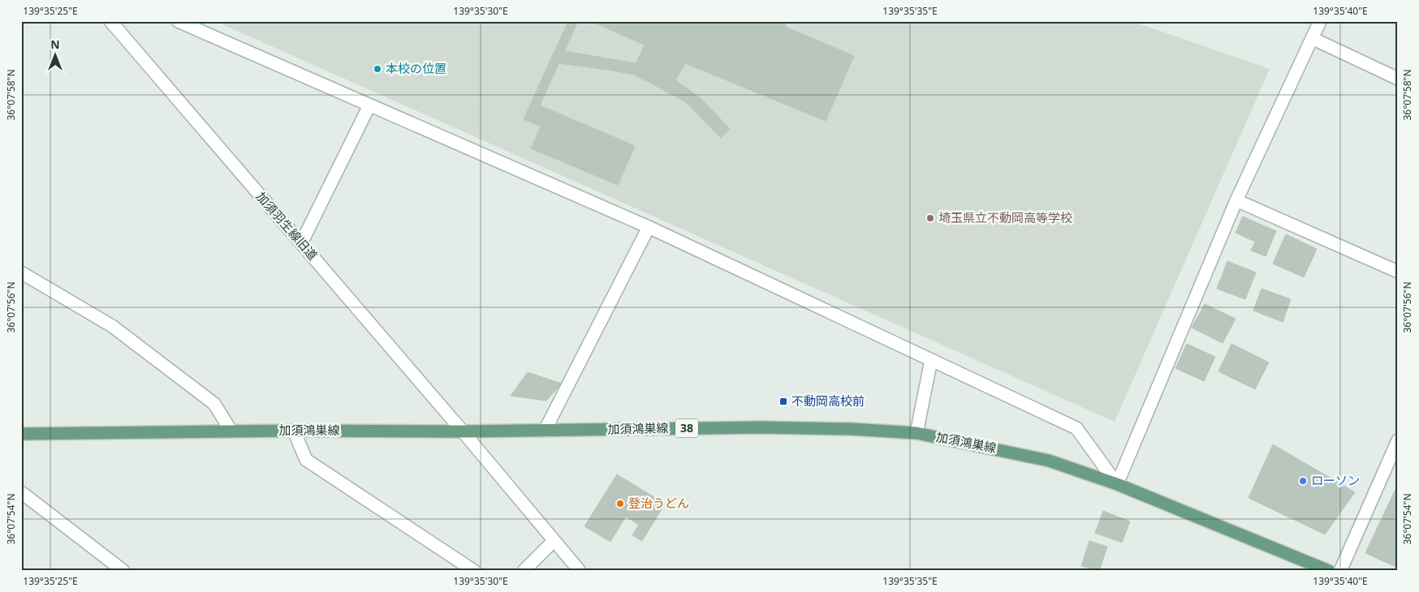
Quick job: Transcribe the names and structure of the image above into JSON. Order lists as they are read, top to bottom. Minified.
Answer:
{"streets":{"main road":["38","加須鴻巣線"],"street":["加須羽生線旧道"]},"crossings":[["加須羽生線旧道","加須鴻巣線"]],"places":{"other":["本校の位置","埼玉県立不動岡高等学校","ローソン","登治うどん"],"transit":["不動岡高校前"]},"north":"top","coordinates":["139°35'25\"E","139°35'30\"E","139°35'35\"E","139°35'40\"E","36°07'58\"N","36°07'56\"N","36°07'54\"N"]}
